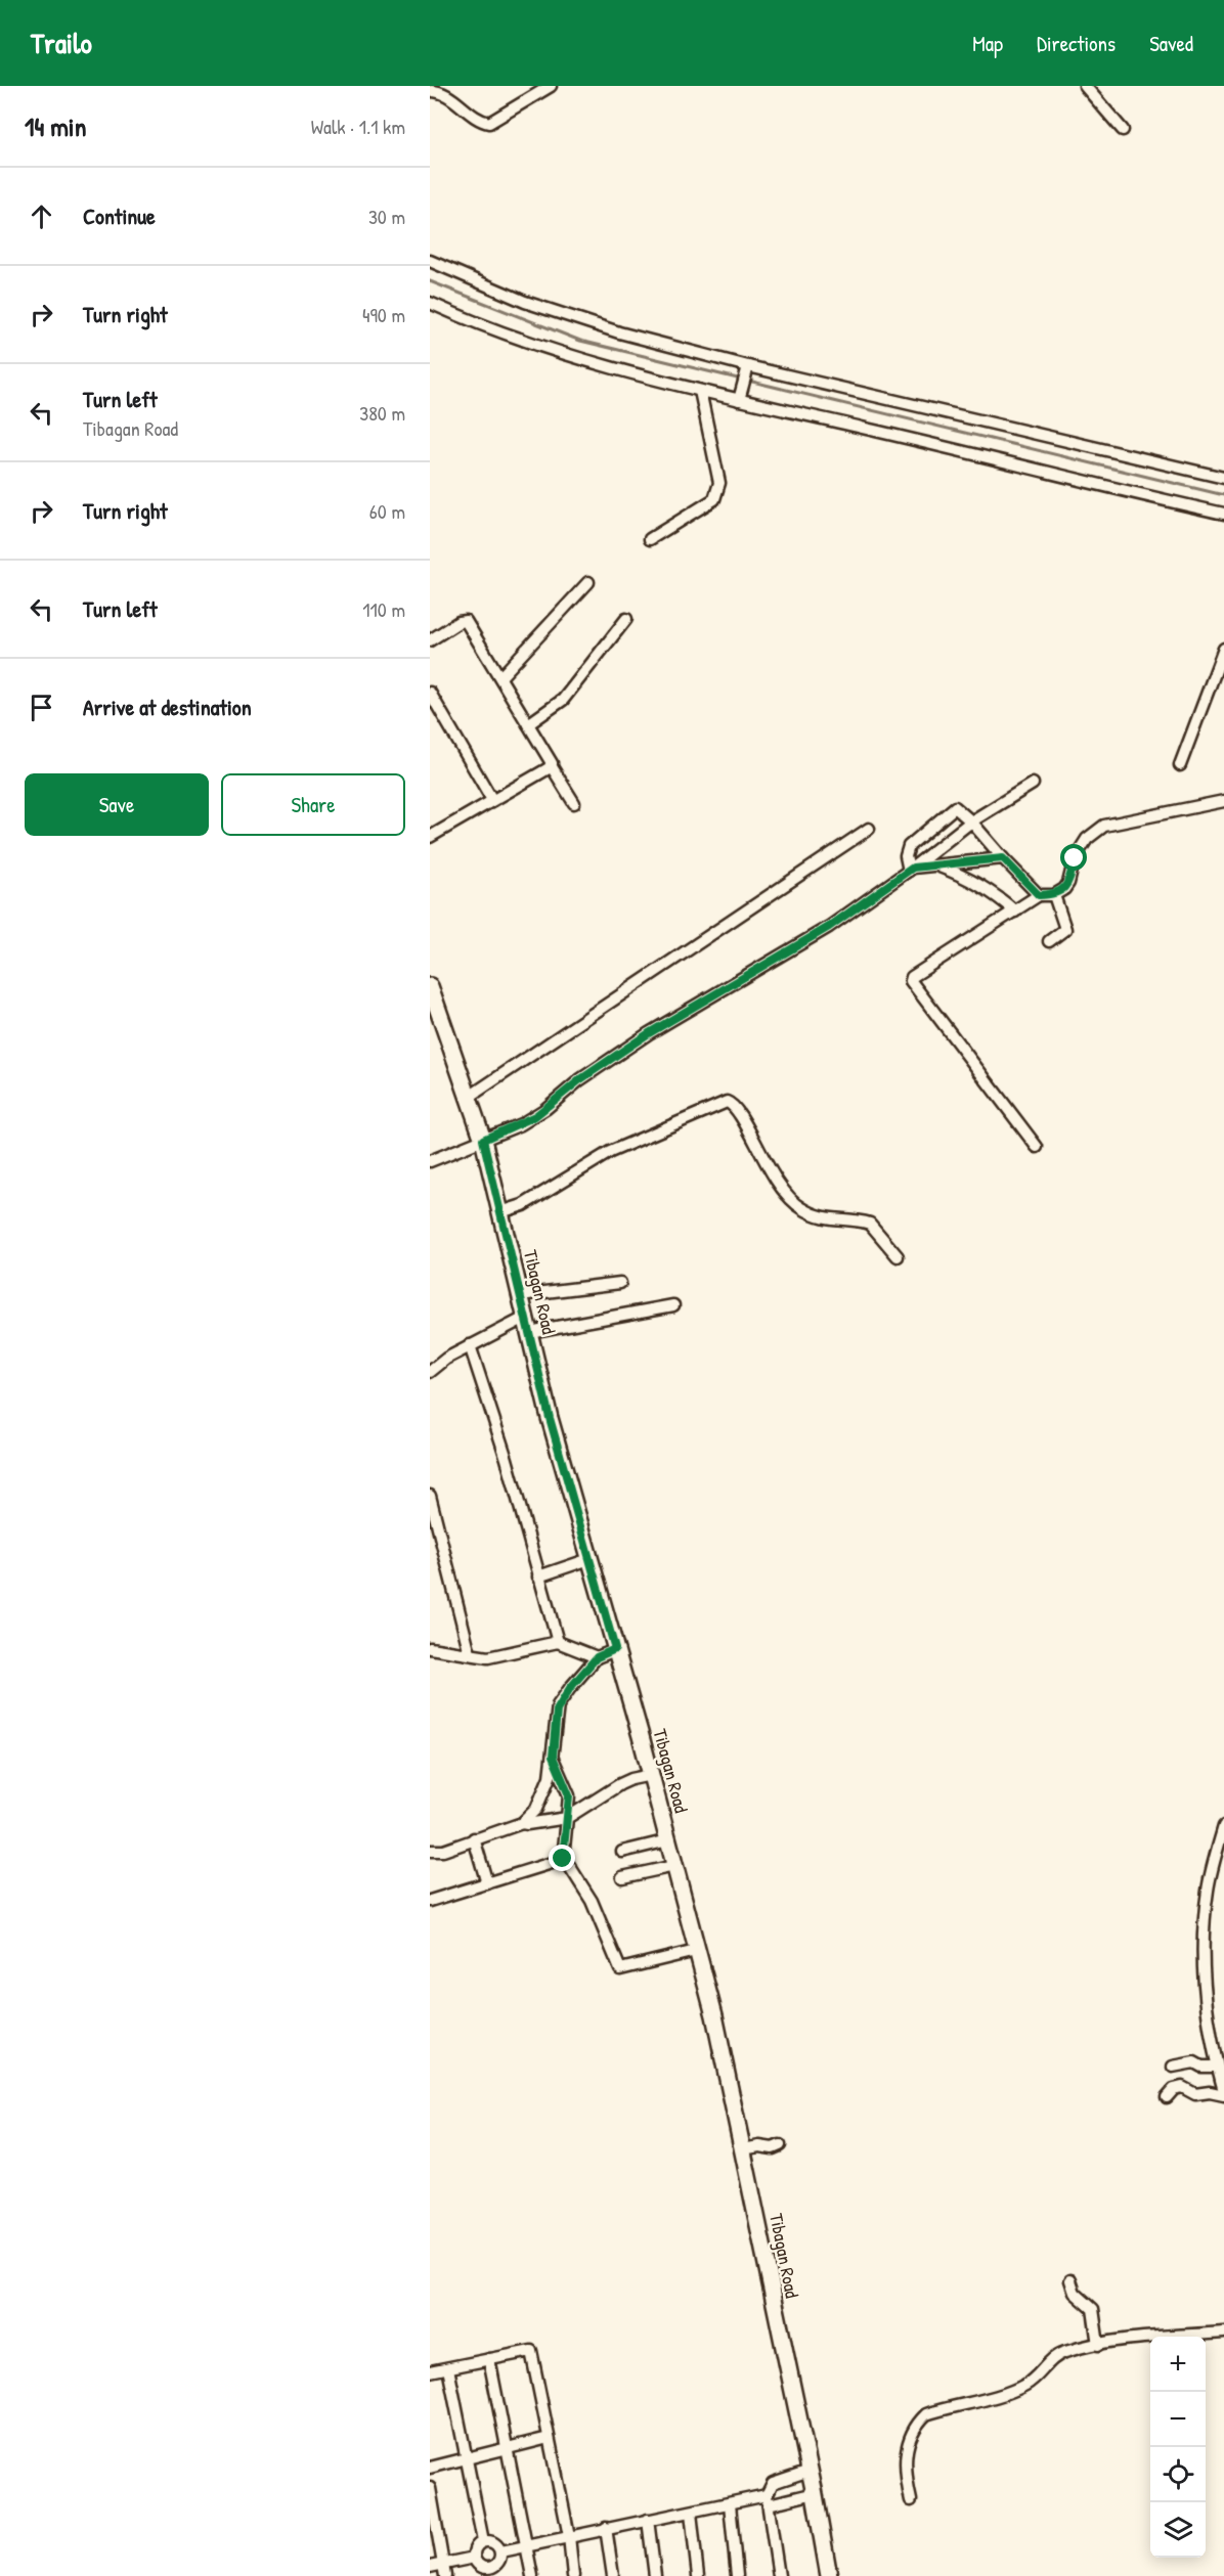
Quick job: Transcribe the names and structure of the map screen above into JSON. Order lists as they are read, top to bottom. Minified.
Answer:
{"streets":{"main road":["Tibagan Road"]},"page":{"header":"Trailo","nav":["Map","Directions","Saved"],"heading":["14 min","Walk · 1.1 km"],"list":[["Continue","30 m"],["Turn right","490 m"],["Turn left","Tibagan Road","380 m"],["Turn right","60 m"],["Turn left","110 m"],"Arrive at destination"],"buttons":["Save","Share"],"map_buttons":["+","−"]}}
